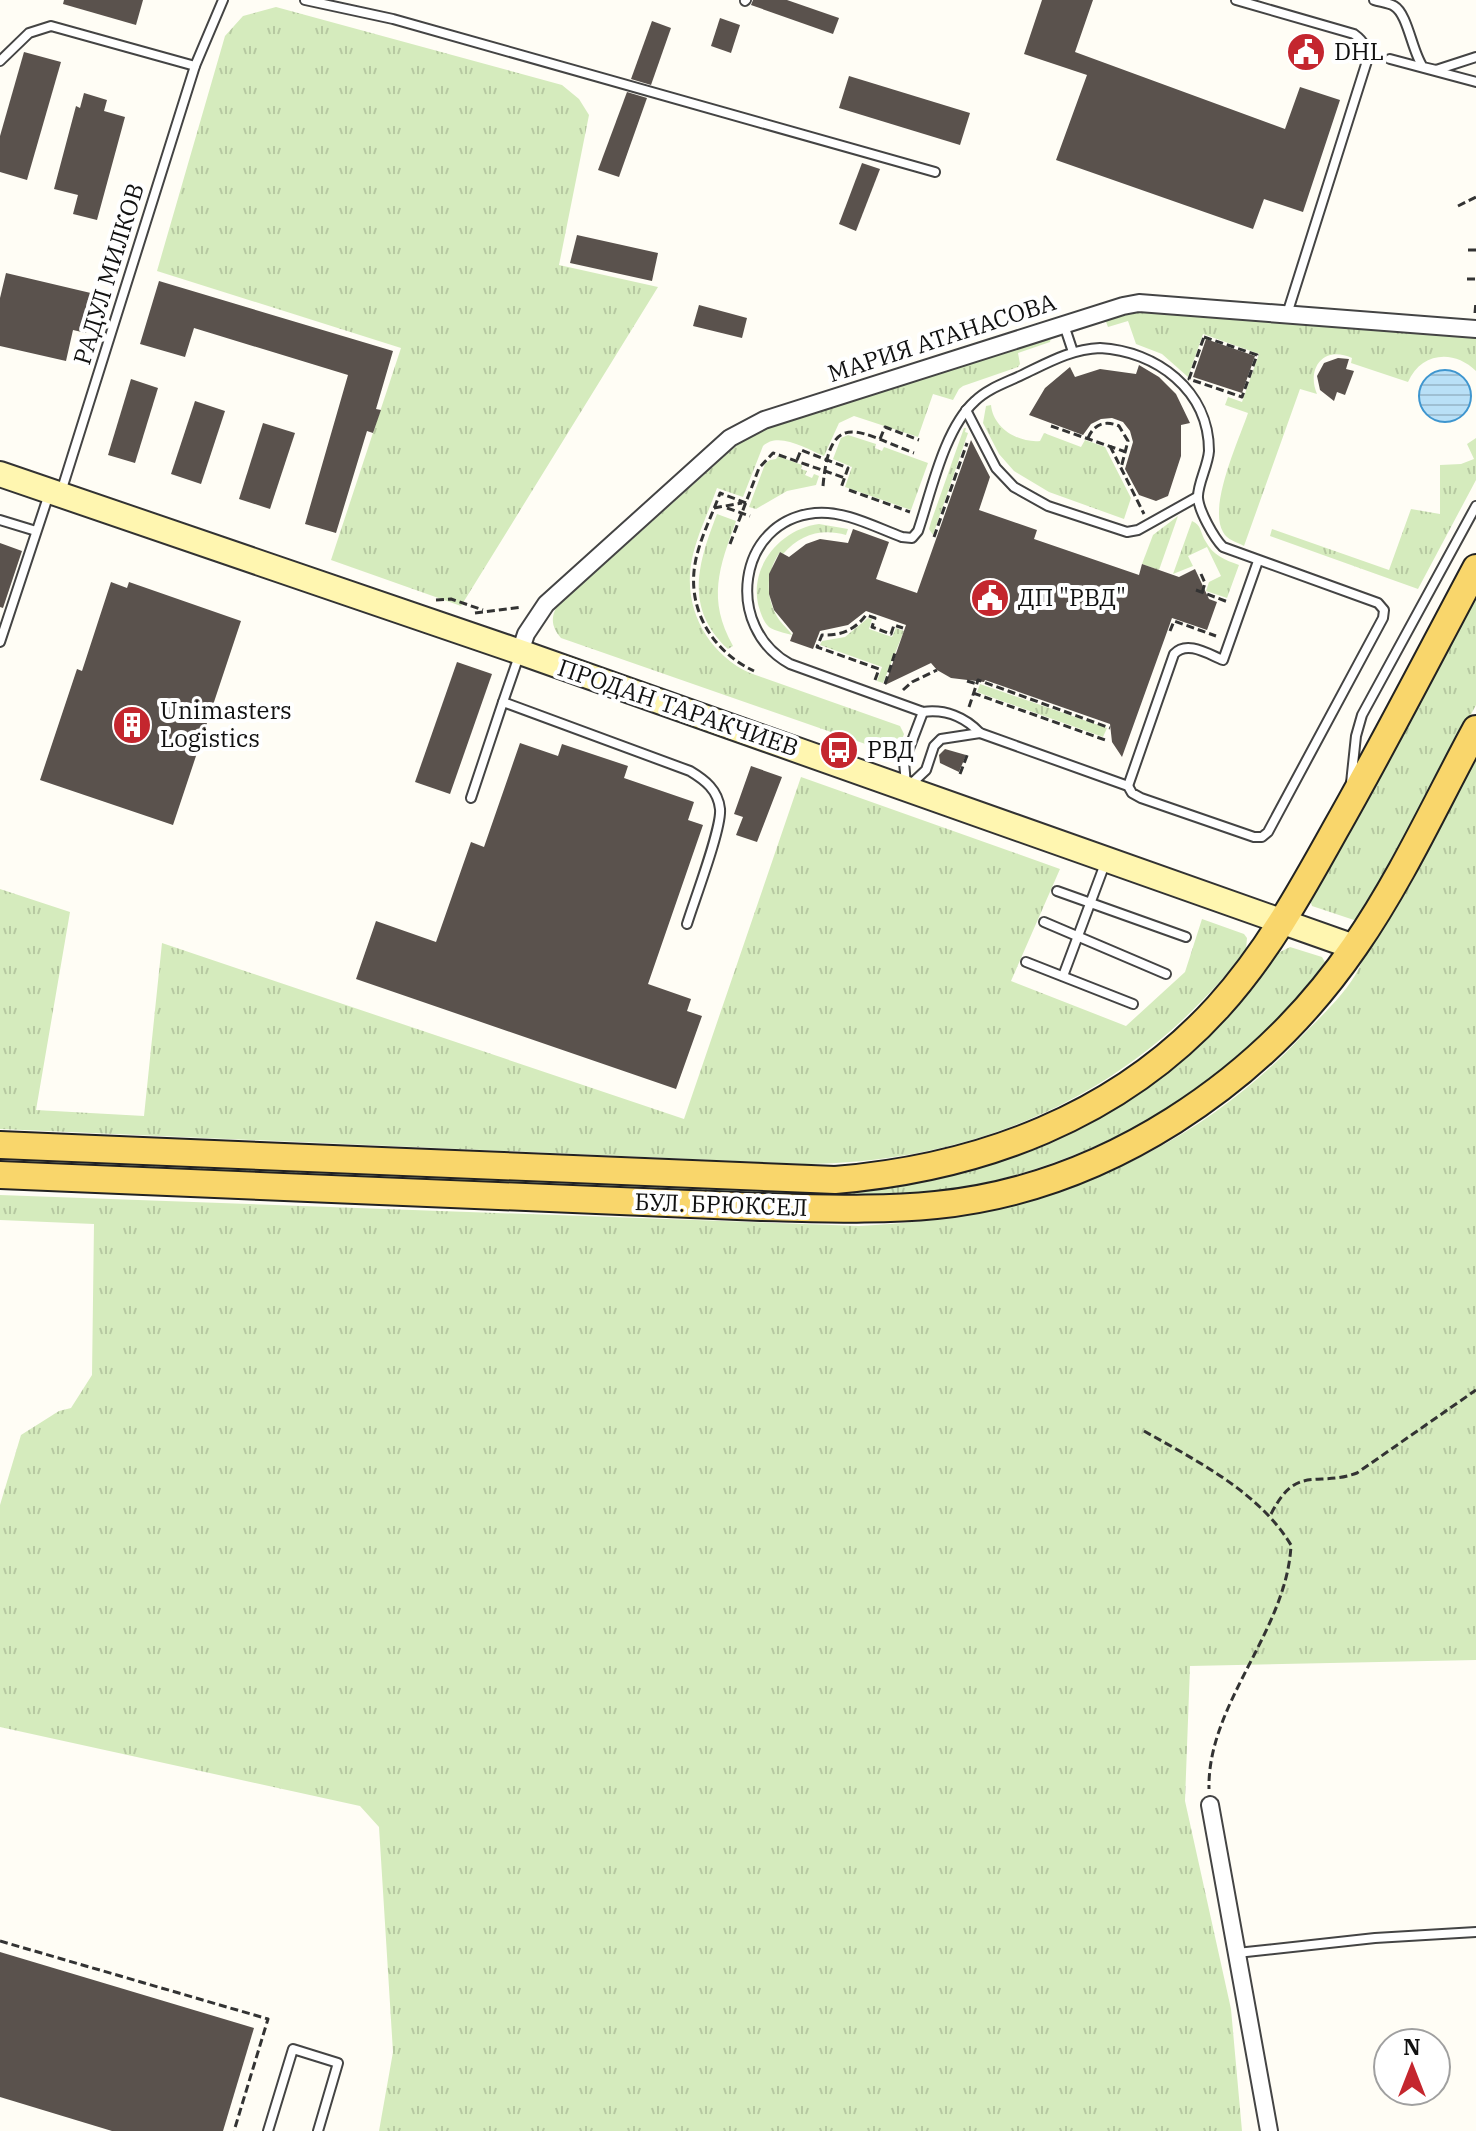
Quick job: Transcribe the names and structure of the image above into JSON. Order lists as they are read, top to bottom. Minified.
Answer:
{"streets":{"main road":["БУЛ. БРЮКСЕЛ"],"street":["МАРИЯ АТАНАСОВА","ПРОДАН ТАРАКЧИЕВ"],"lane":["РАДУЛ МИЛКОВ"]},"crossings":[["РАДУЛ МИЛКОВ","ПРОДАН ТАРАКЧИЕВ"],["МАРИЯ АТАНАСОВА","ПРОДАН ТАРАКЧИЕВ"],["ПРОДАН ТАРАКЧИЕВ","БУЛ. БРЮКСЕЛ"]],"places":{"public building":["DHL","ДП \"РВД\""],"building":["Unimasters Logistics"],"bus stop":["РВД"]},"north":"top"}
